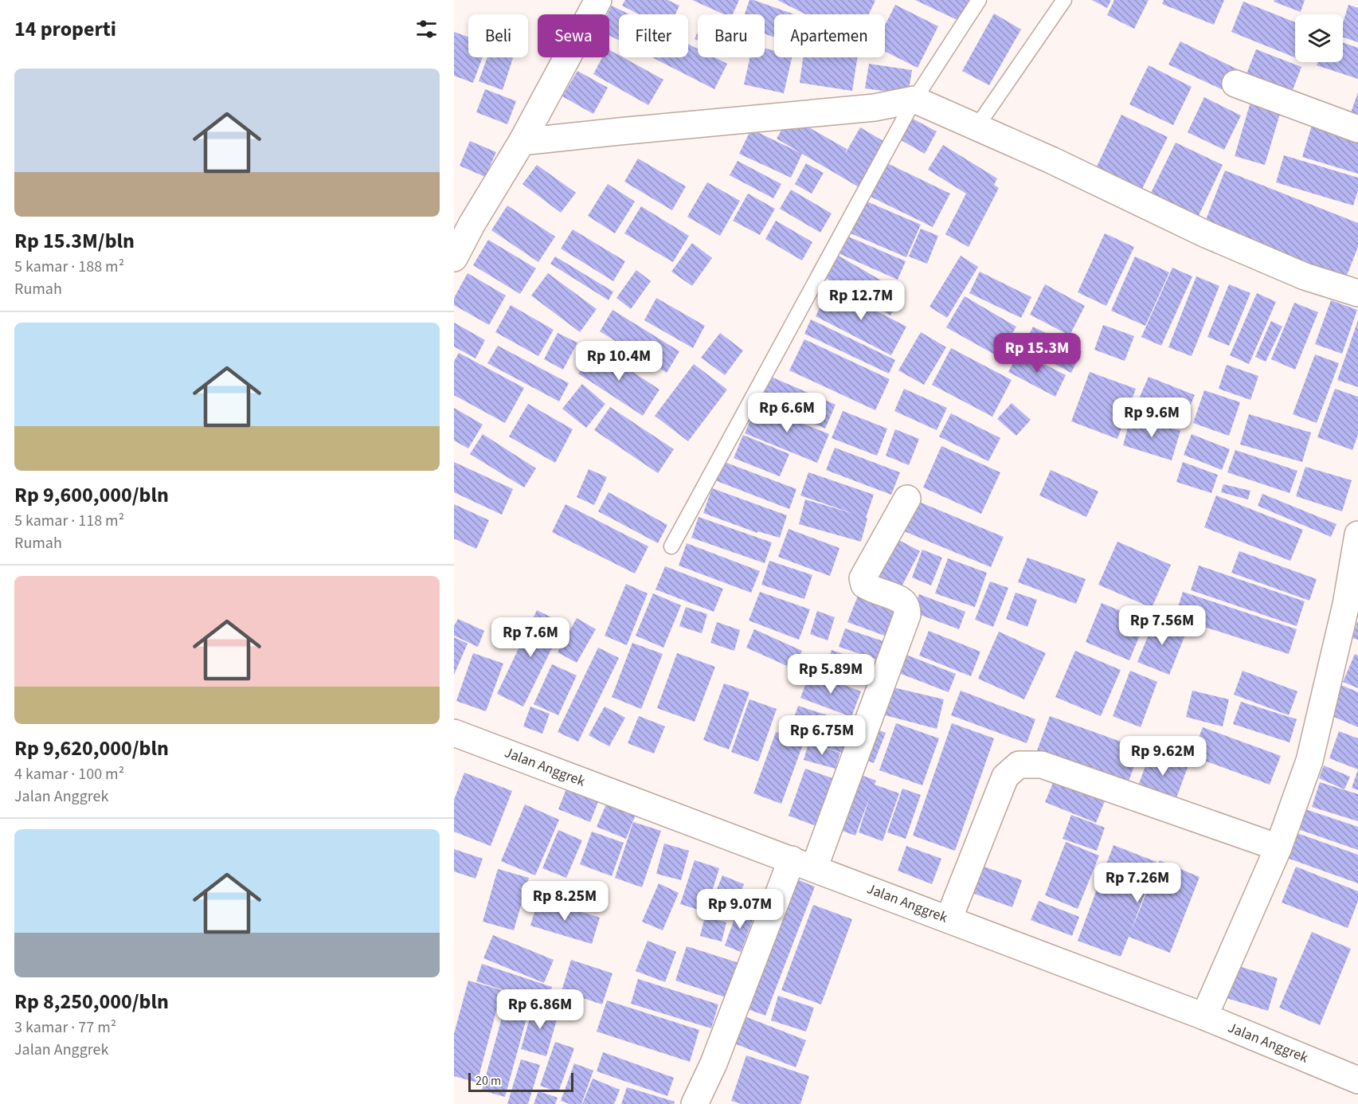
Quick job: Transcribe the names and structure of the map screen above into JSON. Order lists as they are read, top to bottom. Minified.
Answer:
{"streets":{"street":["Jalan Anggrek"]},"scale_bar":"20 m","page":{"heading":"14 properti","chip":["Beli","Sewa","Filter","Baru","Apartemen"],"list":[{"name":"Rp 15.3M/bln","note":"5 kamar · 188 m² · Rumah"},{"name":"Rp 9,600,000/bln","note":"5 kamar · 118 m² · Rumah"},{"name":"Rp 9,620,000/bln","note":"4 kamar · 100 m² · Jalan Anggrek"},{"name":"Rp 8,250,000/bln","note":"3 kamar · 77 m² · Jalan Anggrek"}],"price":["Rp 12.7M","Rp 15.3M","Rp 10.4M","Rp 6.6M","Rp 9.6M","Rp 7.56M","Rp 7.6M","Rp 5.89M","Rp 6.75M","Rp 9.62M","Rp 7.26M","Rp 8.25M","Rp 9.07M","Rp 6.86M"],"scale":"20 m"}}
